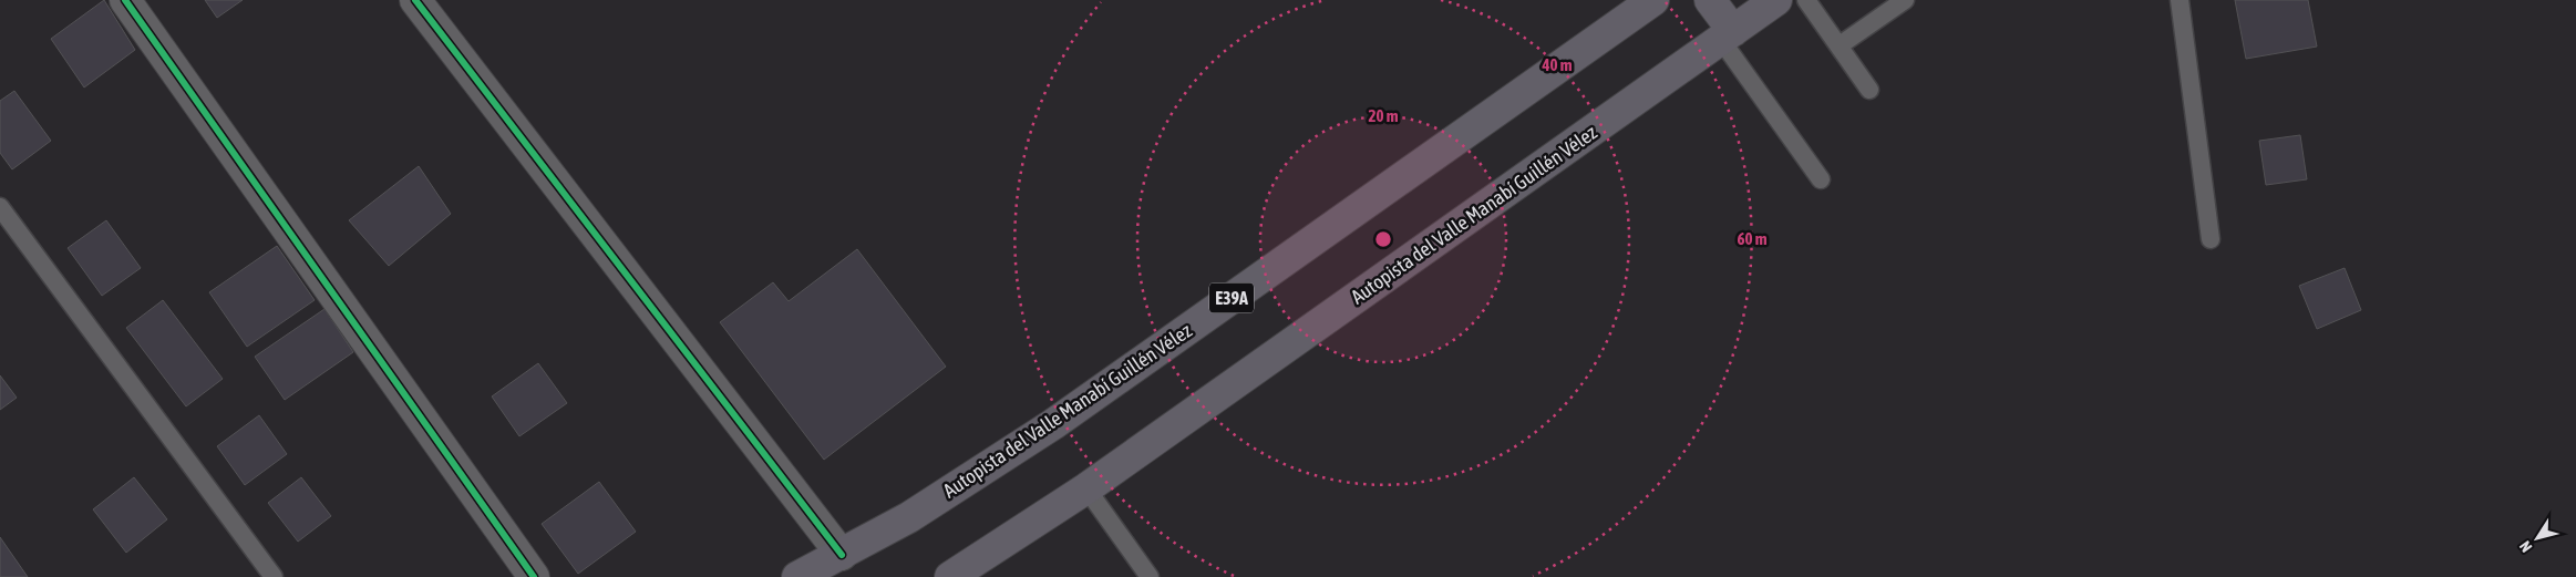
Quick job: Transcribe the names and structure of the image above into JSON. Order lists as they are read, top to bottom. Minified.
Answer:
{"streets":{"main road":["Autopista del Valle Manabí Guillén Vélez","E39A"]},"north":"bottom left","rings":["40 m","20 m","60 m"]}
